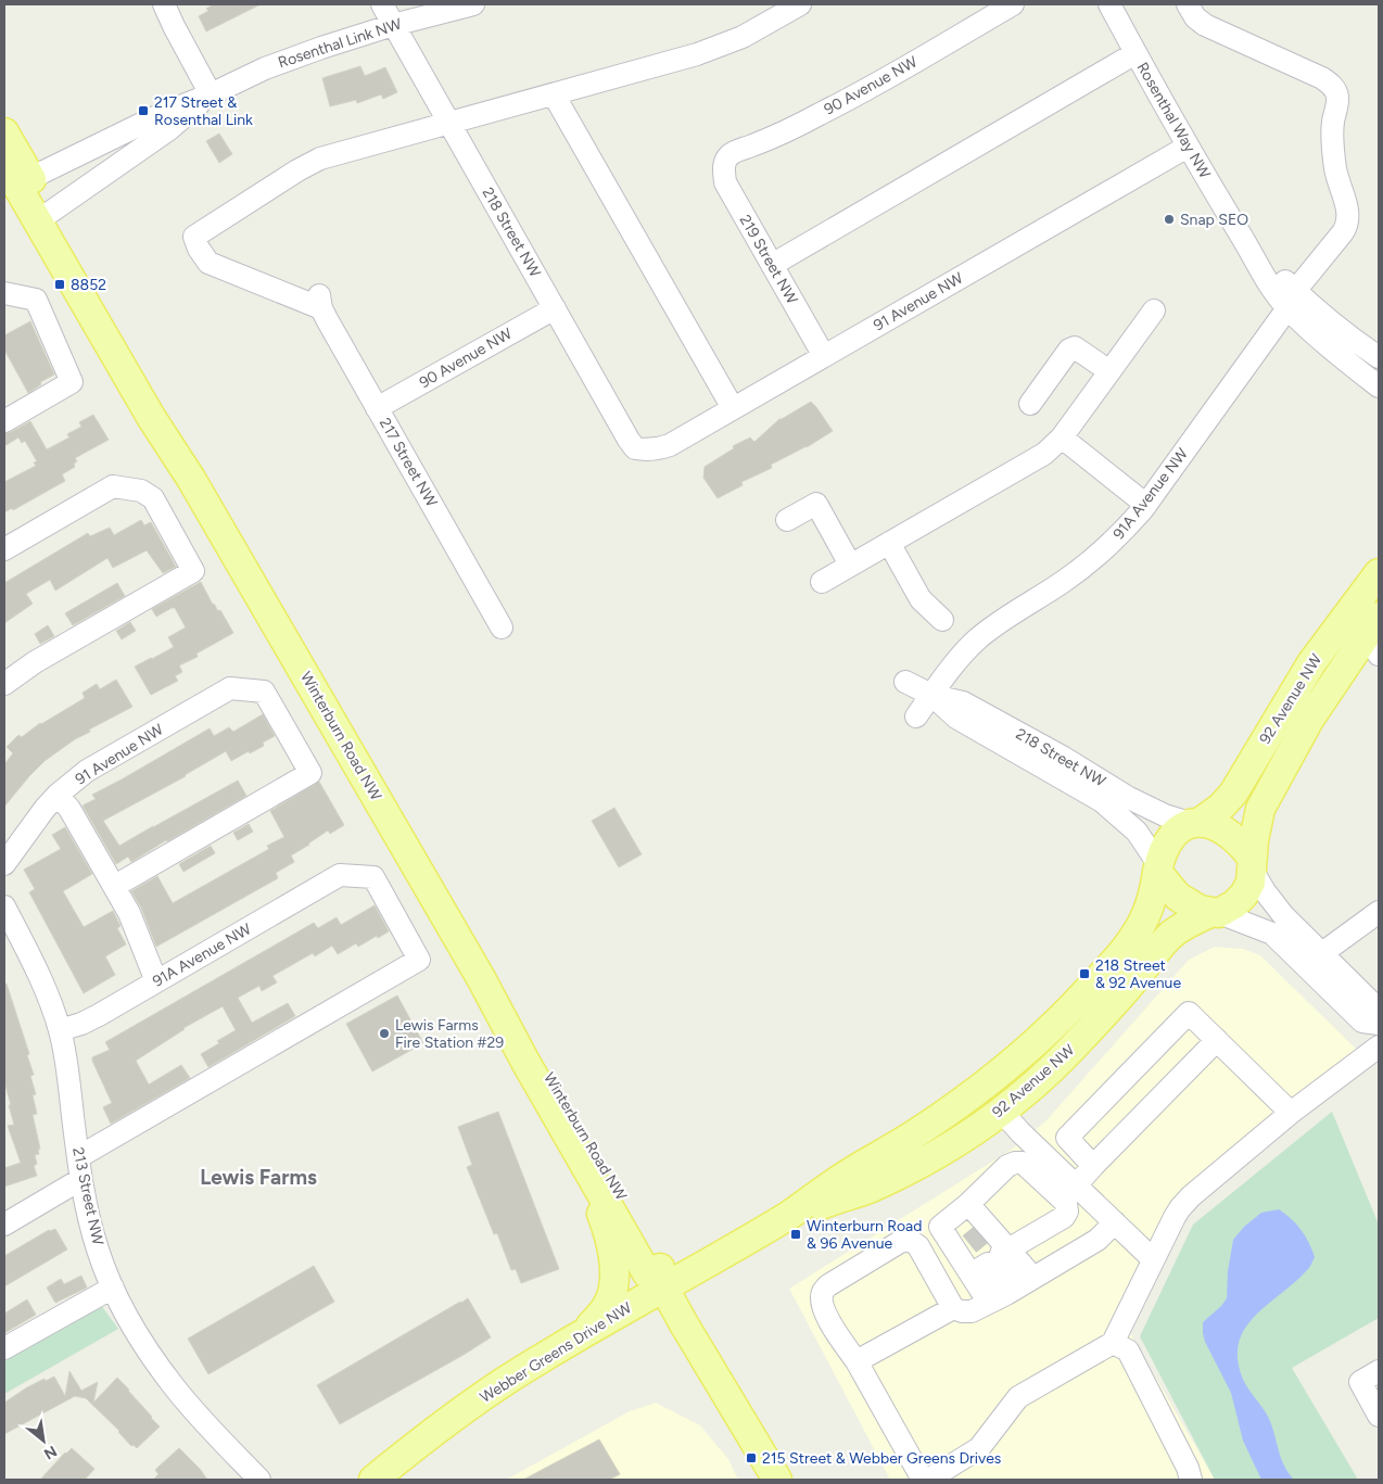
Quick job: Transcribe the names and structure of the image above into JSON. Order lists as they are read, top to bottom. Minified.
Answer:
{"streets":{"main road":["92 Avenue NW","Winterburn Road NW","Webber Greens Drive NW"],"street":["Rosenthal Link NW","90 Avenue NW","Rosenthal Way NW","218 Street NW","219 Street NW","91 Avenue NW","217 Street NW","91A Avenue NW","213 Street NW"]},"crossings":[["Rosenthal Link NW","218 Street NW"],["Rosenthal Link NW","Winterburn Road NW"],["90 Avenue NW","218 Street NW"],["90 Avenue NW","219 Street NW"],["90 Avenue NW","217 Street NW"],["Rosenthal Way NW","91 Avenue NW"],["Rosenthal Way NW","91A Avenue NW"],["218 Street NW","91 Avenue NW"],["218 Street NW","217 Street NW"],["218 Street NW","91A Avenue NW"],["218 Street NW","92 Avenue NW"],["219 Street NW","91 Avenue NW"],["91A Avenue NW","213 Street NW"],["92 Avenue NW","Winterburn Road NW"],["92 Avenue NW","Webber Greens Drive NW"],["Winterburn Road NW","Webber Greens Drive NW"]],"districts":["Lewis Farms"],"places":{"transit":["217 Street & Rosenthal Link","8852","218 Street & 92 Avenue","Winterburn Road & 96 Avenue","215 Street & Webber Greens Drives"],"other":["Snap SEO","Lewis Farms Fire Station #29"]},"north":"bottom right"}
